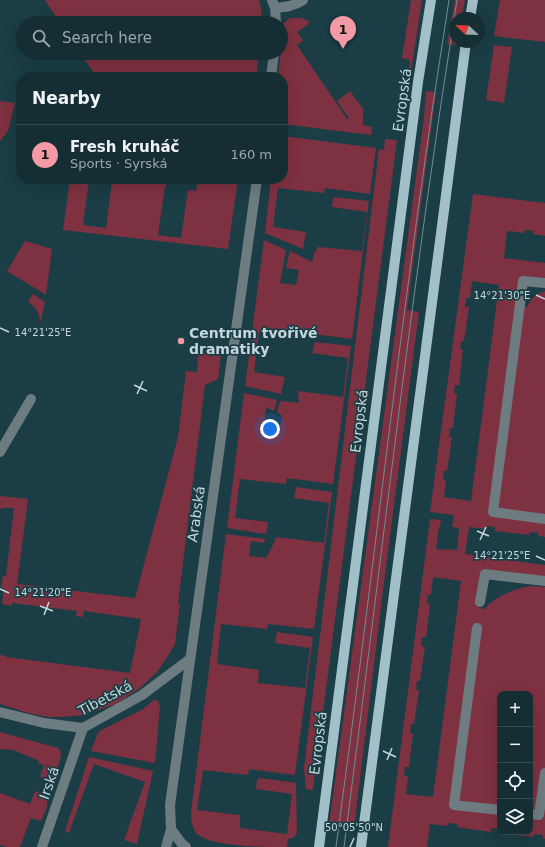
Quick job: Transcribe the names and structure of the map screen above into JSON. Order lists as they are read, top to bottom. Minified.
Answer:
{"streets":{"main road":["Evropská"],"street":["Arabská","Tibetská","Irská"]},"crossings":[["Arabská","Tibetská"],["Tibetská","Irská"]],"places":["Centrum tvořivé dramatiky"],"north":"top left","page":{"pins":"1","search":"Search here","heading":"Nearby","list":[{"mark":"1","name":"Fresh kruháč","note":"Sports · Syrská","value":"160 m"}],"map_buttons":["+","−"]},"coordinates":["14°21'30\"E","14°21'25\"E","14°21'20\"E","50°05'50\"N"]}
